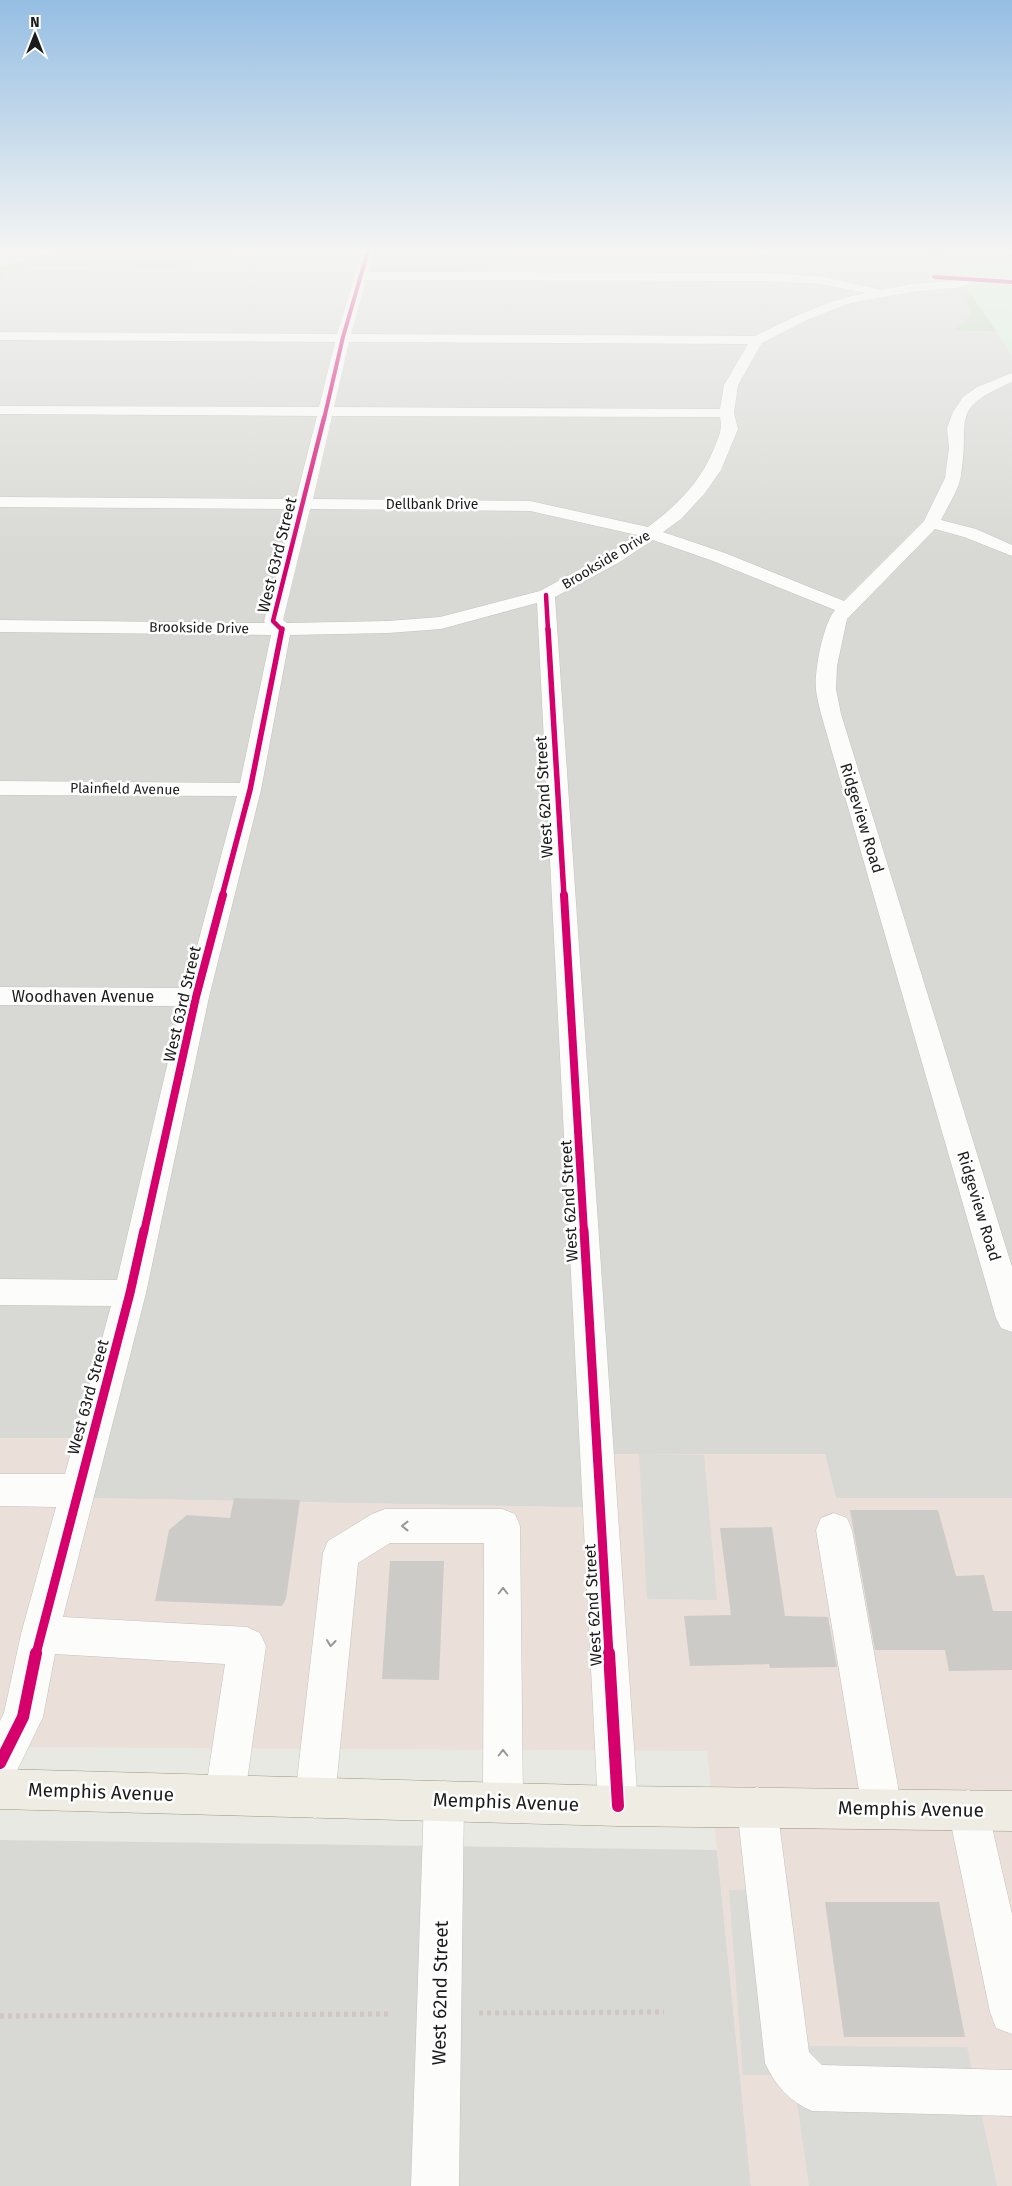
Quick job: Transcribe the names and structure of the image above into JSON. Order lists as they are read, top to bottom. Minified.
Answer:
{"streets":{"main road":["Memphis Avenue"],"street":["Dellbank Drive","West 63rd Street","Brookside Drive","Plainfield Avenue","West 62nd Street","Ridgeview Road","Woodhaven Avenue"]},"crossings":[["Dellbank Drive","West 63rd Street"],["Dellbank Drive","Brookside Drive"],["Dellbank Drive","Ridgeview Road"],["West 63rd Street","Brookside Drive"],["West 63rd Street","Plainfield Avenue"],["West 63rd Street","Woodhaven Avenue"],["Brookside Drive","West 62nd Street"],["West 62nd Street","Memphis Avenue"]],"north":"top"}
